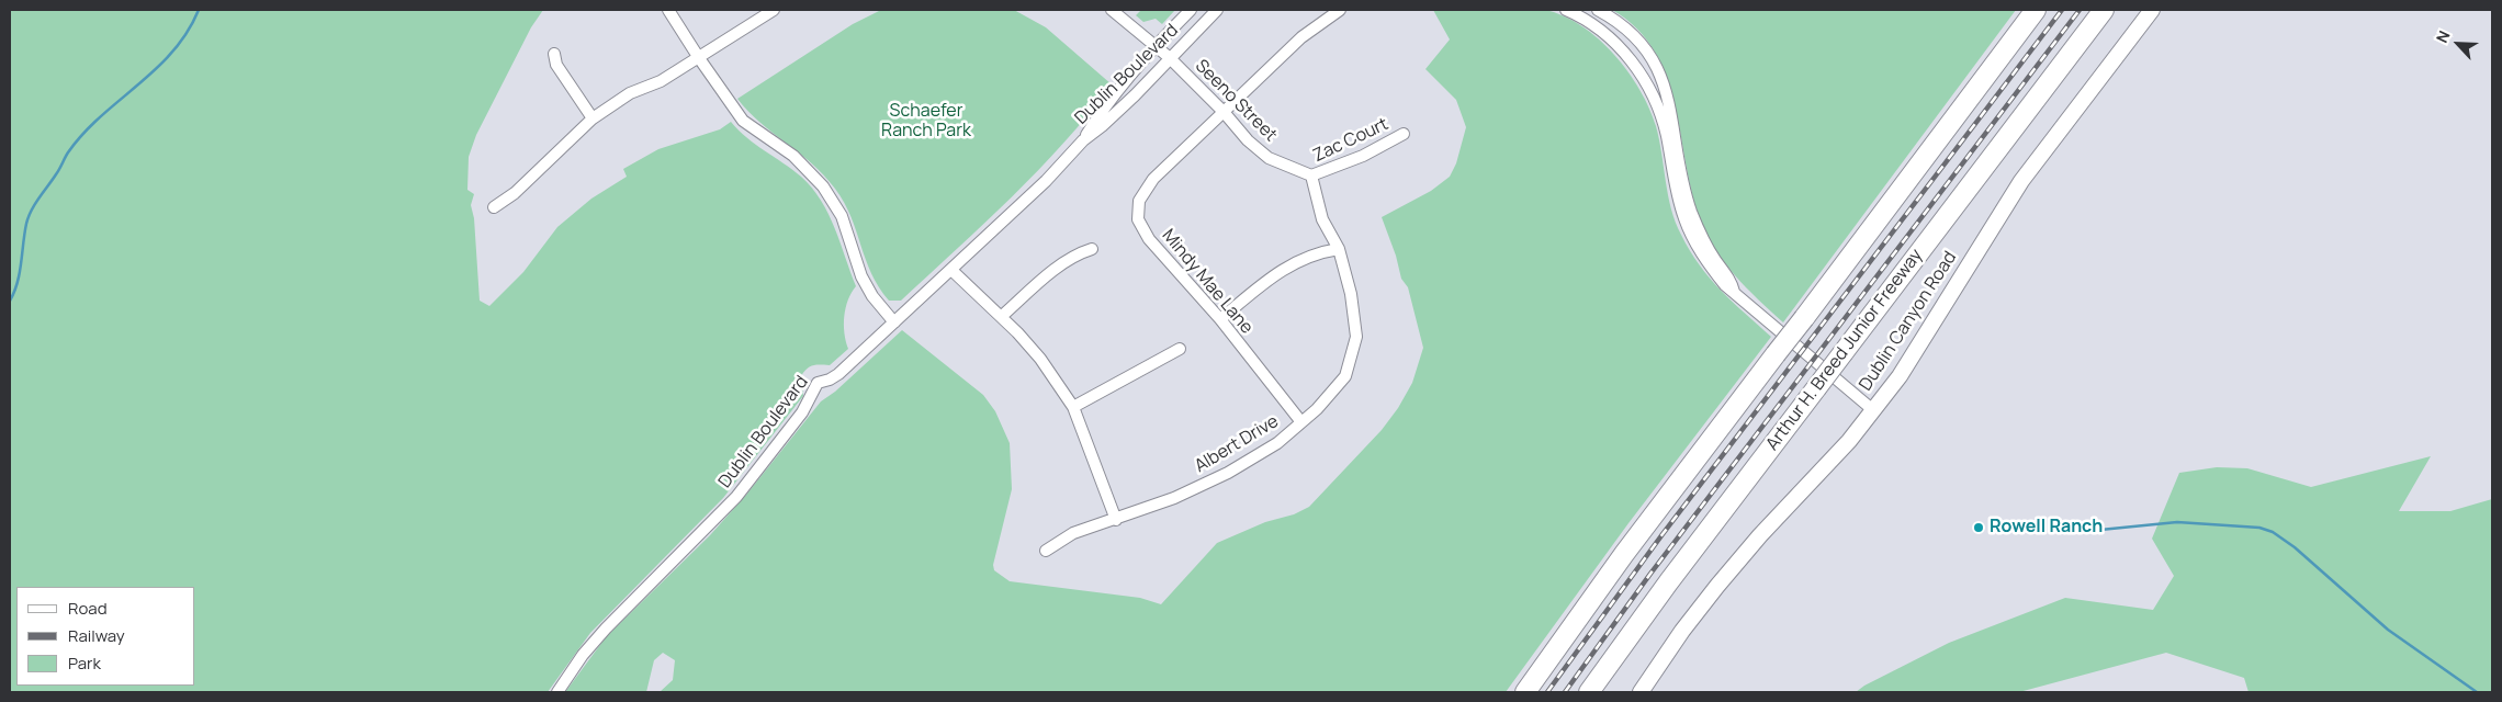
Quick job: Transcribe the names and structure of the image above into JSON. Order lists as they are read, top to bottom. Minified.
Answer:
{"streets":{"highway":["Arthur H. Breed Junior Freeway"],"main road":["Dublin Canyon Road"],"street":["Dublin Boulevard","Seeno Street","Zac Court","Mindy Mae Lane","Albert Drive"]},"crossings":[["Dublin Boulevard","Seeno Street"],["Seeno Street","Zac Court"],["Seeno Street","Mindy Mae Lane"],["Seeno Street","Albert Drive"],["Zac Court","Albert Drive"],["Mindy Mae Lane","Albert Drive"]],"parks":["Schaefer Ranch Park"],"places":["Rowell Ranch"],"legend":["Road","Railway","Park"],"north":"top left"}
